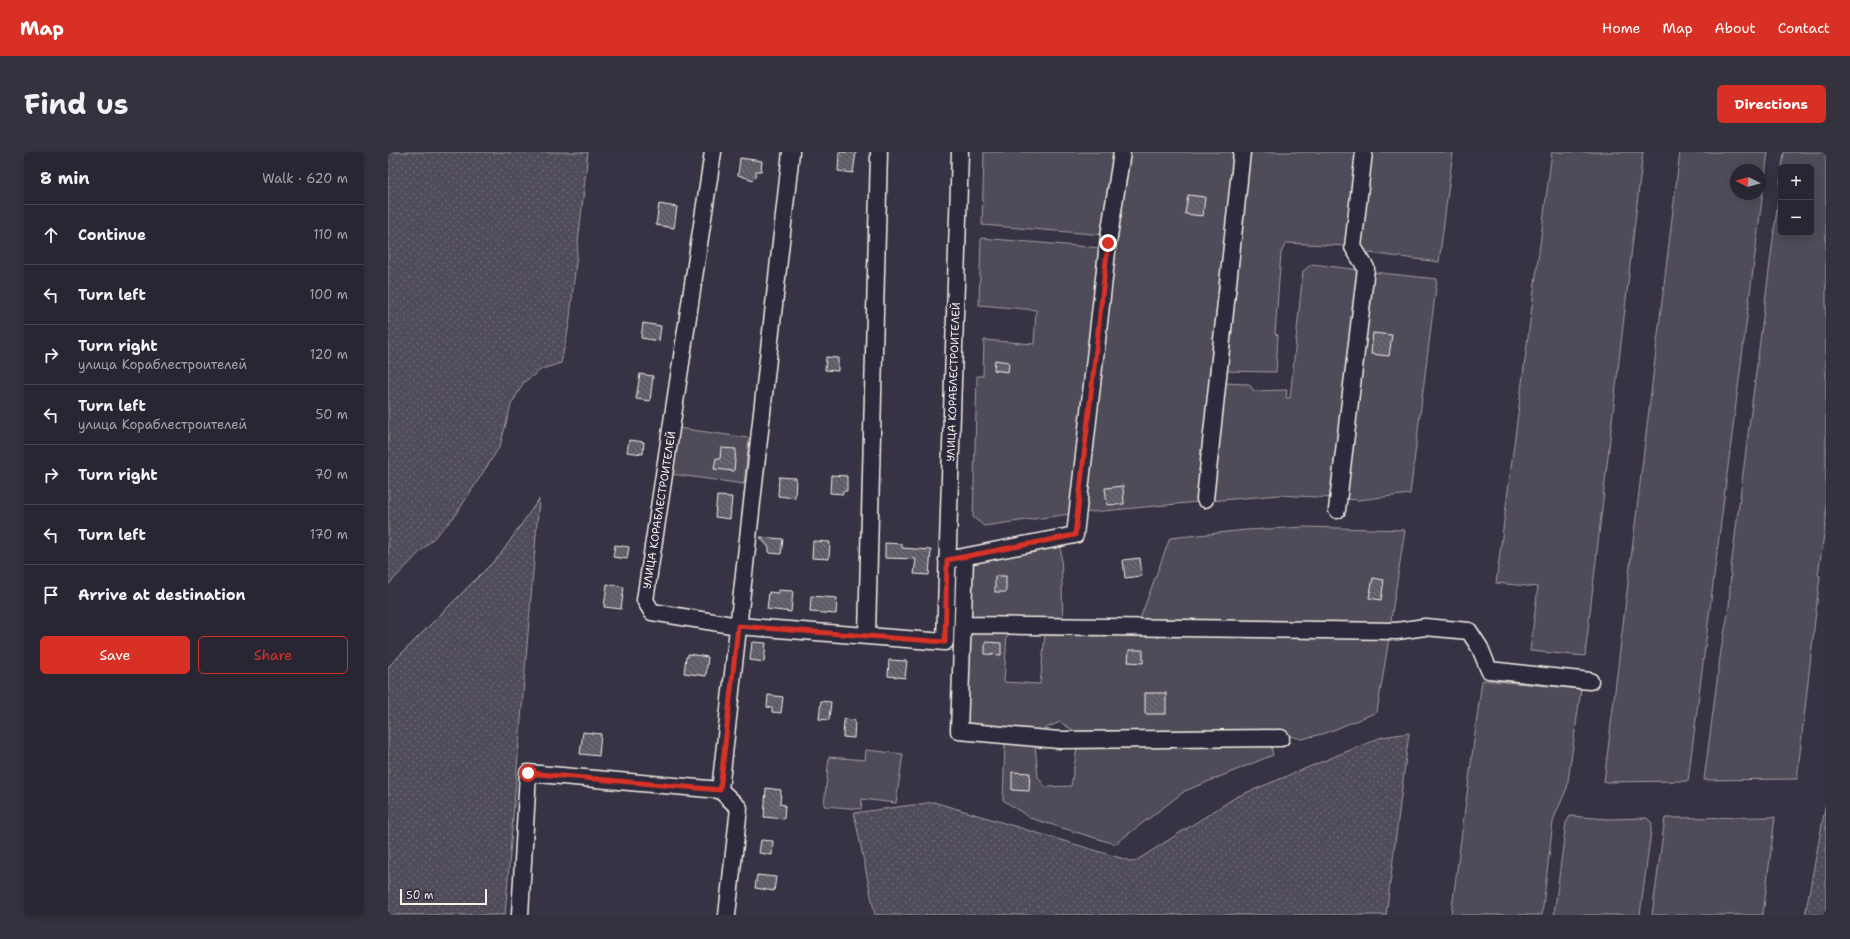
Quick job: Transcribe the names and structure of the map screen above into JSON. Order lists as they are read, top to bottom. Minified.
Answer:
{"streets":{"street":["УЛИЦА КОРАБЛЕСТРОИТЕЛЕЙ"]},"scale_bar":"50 m","north":"left","page":{"header":"Map","nav":["Home","Map","About","Contact"],"title":"Find us","buttons":["Directions",["Save","Share"]],"heading":["8 min","Walk · 620 m"],"map_buttons":["+","−"],"list":[["Continue","110 m"],["Turn left","100 m"],["Turn right","улица Кораблестроителей","120 m"],["Turn left","улица Кораблестроителей","50 m"],["Turn right","70 m"],["Turn left","170 m"],"Arrive at destination"],"scale":"50 m"}}
